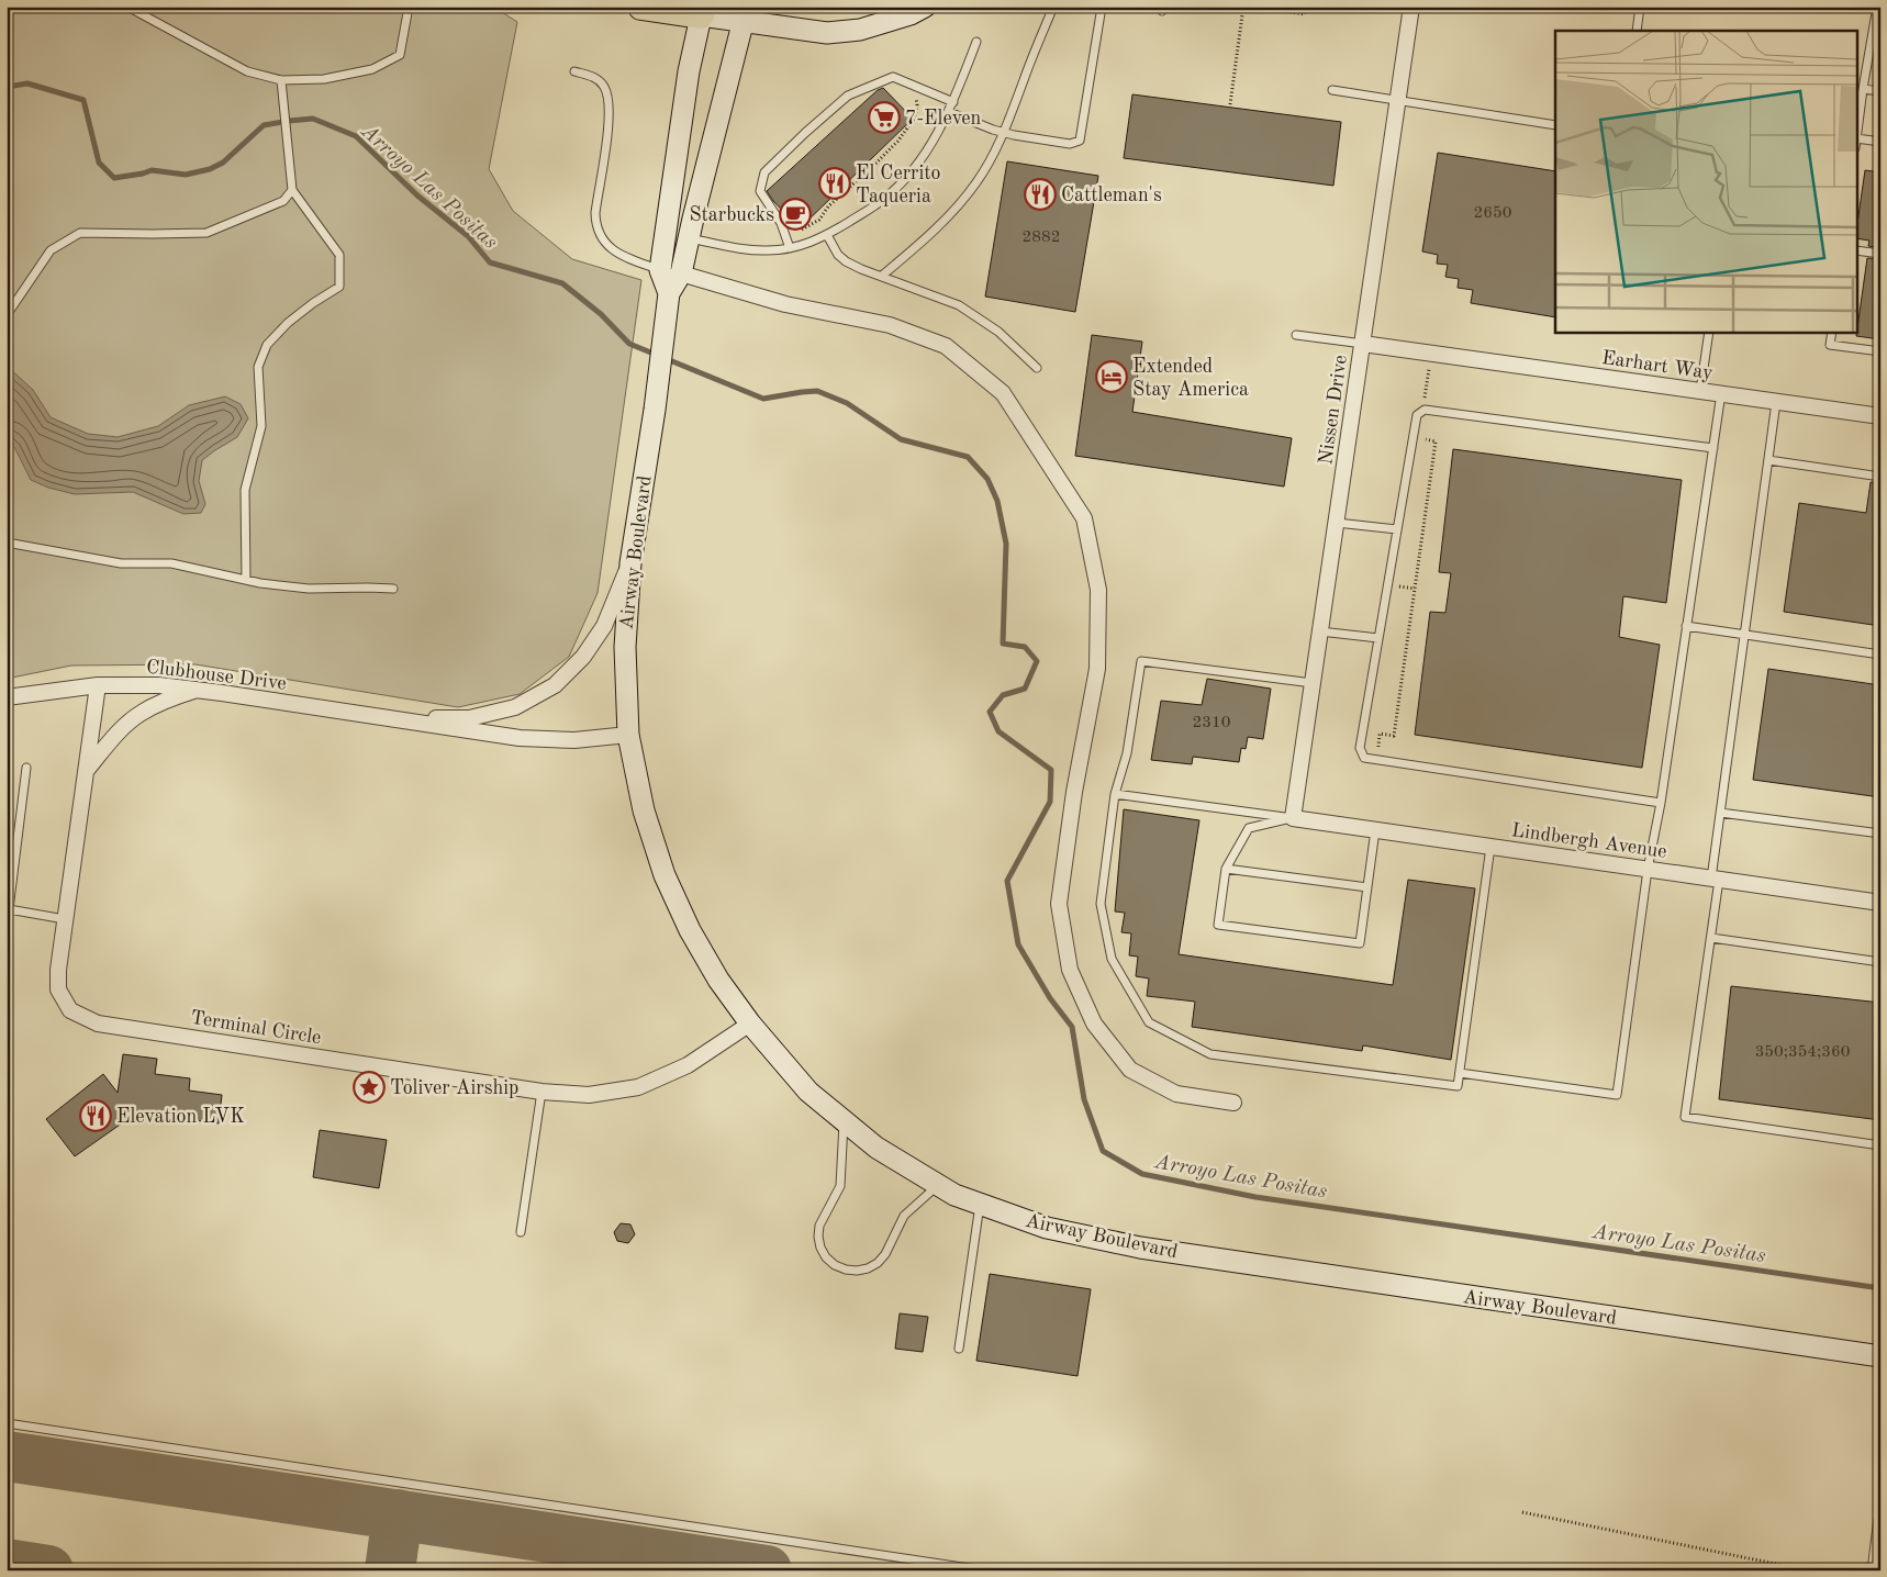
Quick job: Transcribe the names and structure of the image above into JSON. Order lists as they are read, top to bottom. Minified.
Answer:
{"streets":{"main road":["Airway Boulevard"],"street":["Earhart Way","Nissen Drive","Clubhouse Drive","Lindbergh Avenue","Terminal Circle"]},"crossings":[["Earhart Way","Nissen Drive"],["Nissen Drive","Lindbergh Avenue"],["Airway Boulevard","Clubhouse Drive"],["Airway Boulevard","Terminal Circle"],["Clubhouse Drive","Terminal Circle"]],"water":["Arroyo Las Positas"],"places":{"supermarket":["7-Eleven"],"restaurant":["El Cerrito Taqueria","Cattleman's","Elevation LVK"],"cafe":["Starbucks"],"hotel":["Extended Stay America"],"place":["Toliver Airship"]},"house_numbers":["2650","2882","2310","350;354;360"]}
